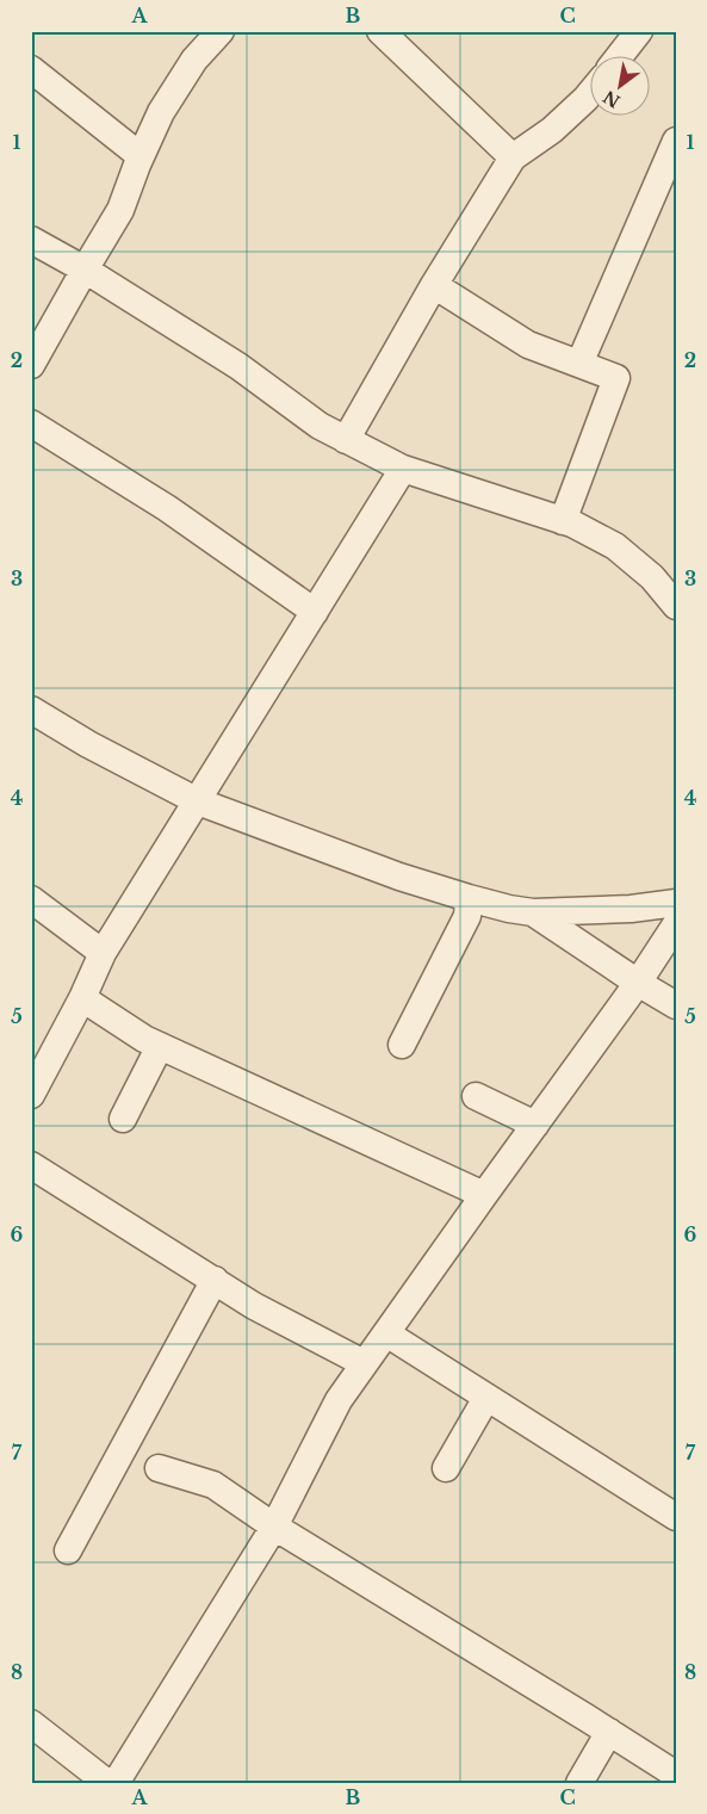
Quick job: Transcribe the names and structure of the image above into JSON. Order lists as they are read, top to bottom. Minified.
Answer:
{"north":"bottom left","grid":{"columns":["A","B","C"],"rows":["1","2","3","4","5","6","7","8"]}}
